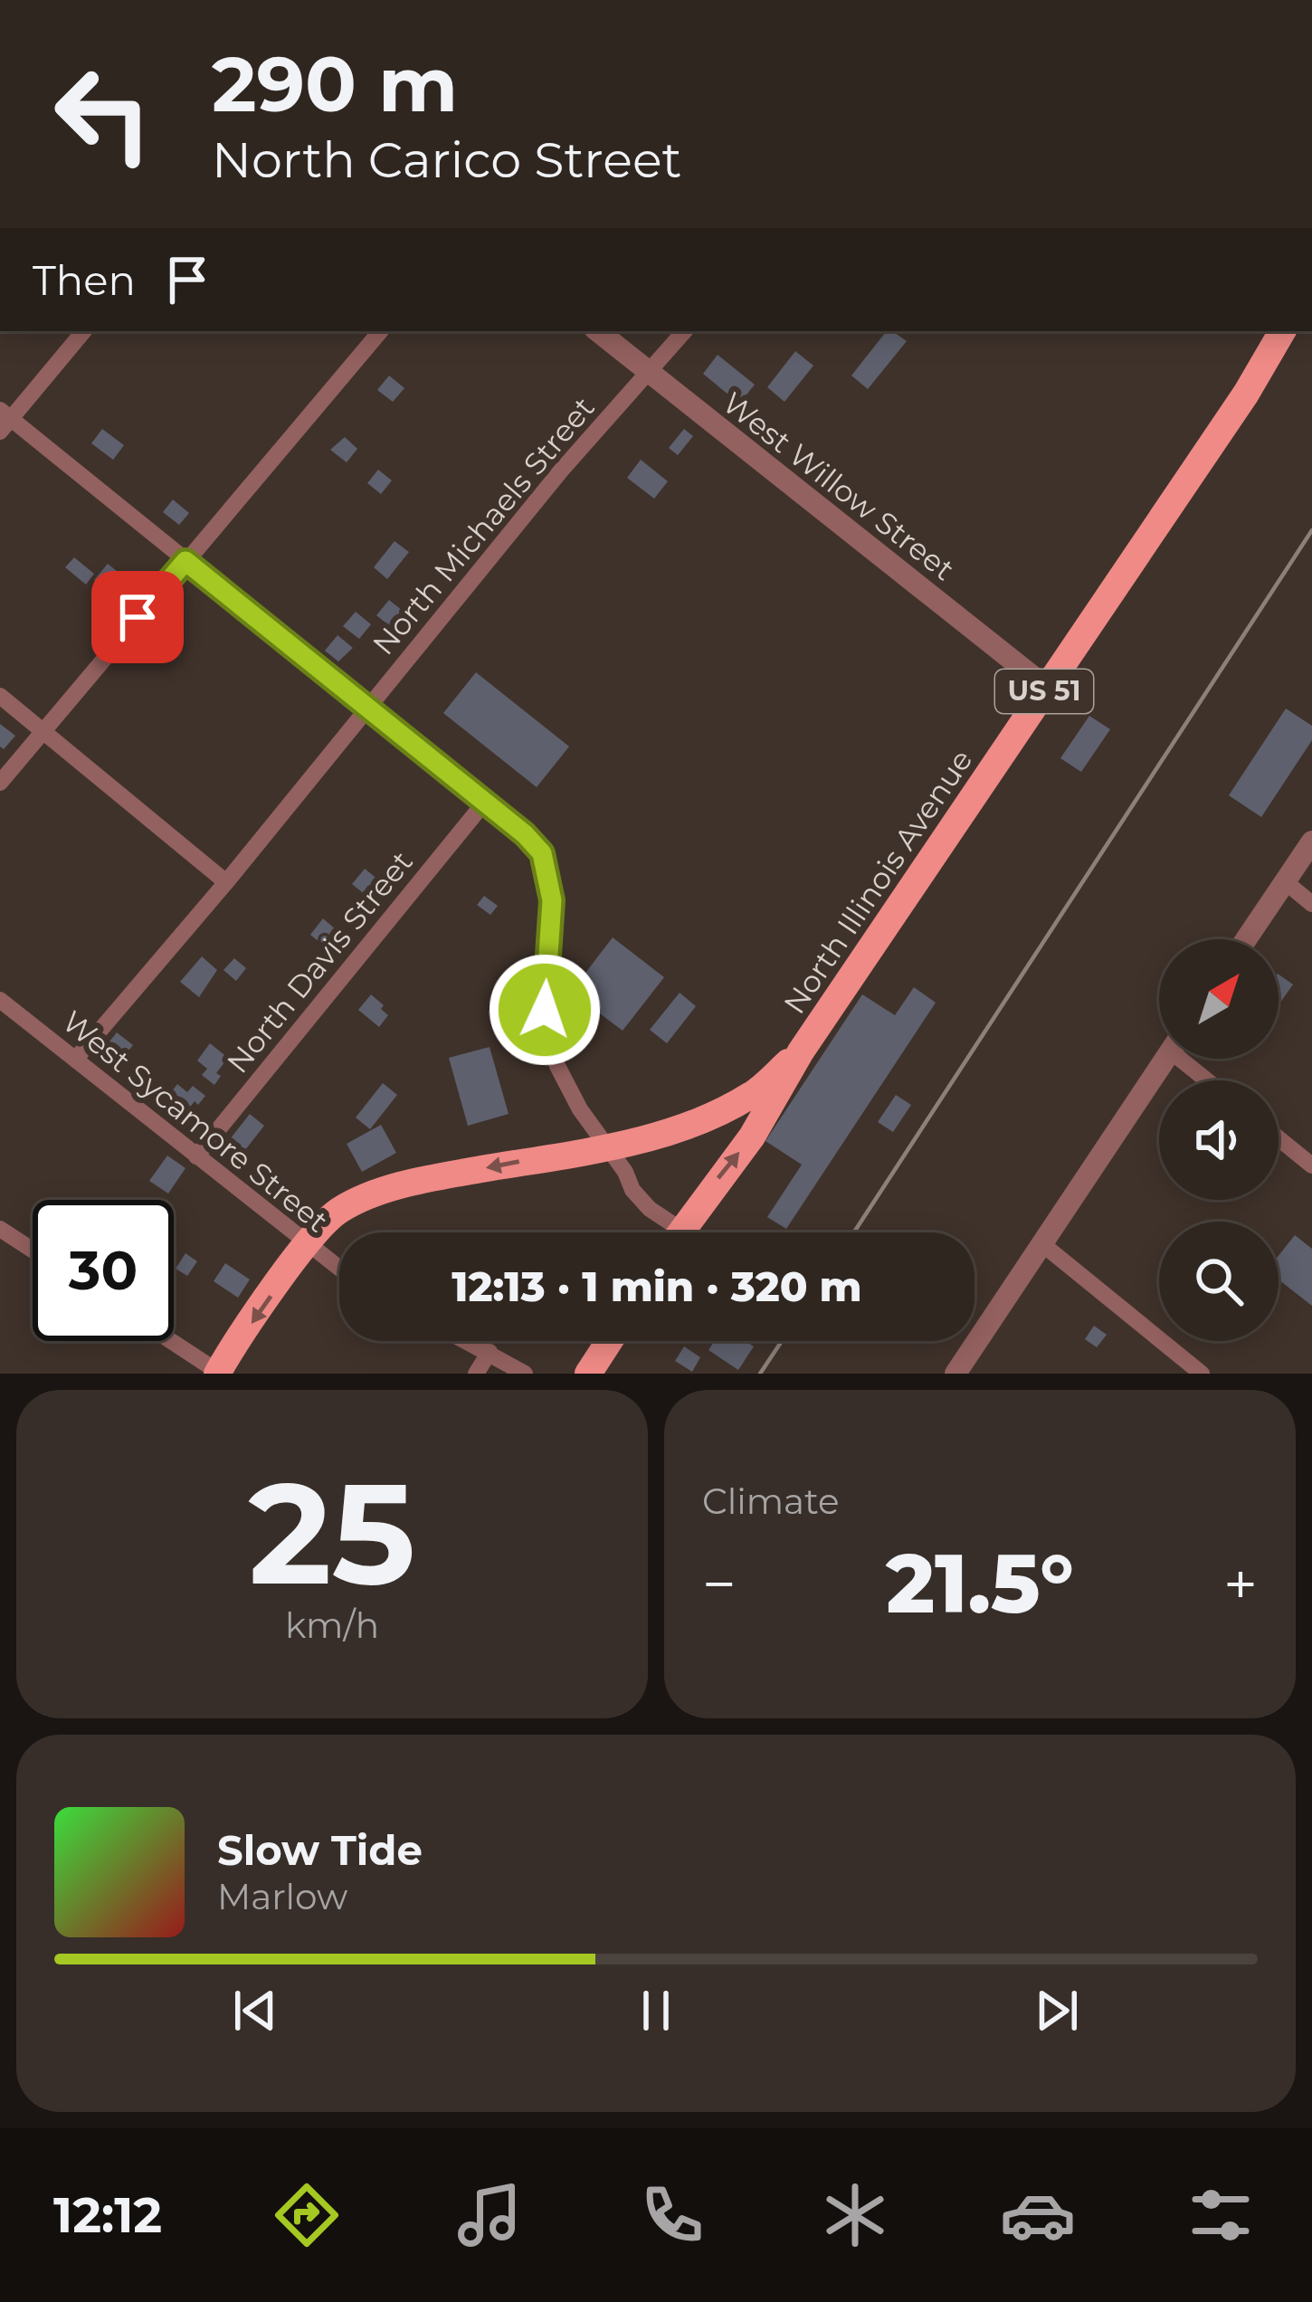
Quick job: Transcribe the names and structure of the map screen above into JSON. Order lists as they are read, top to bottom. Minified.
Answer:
{"streets":{"main road":["US 51","North Illinois Avenue"],"street":["West Willow Street","North Michaels Street","North Davis Street","West Sycamore Street"]},"crossings":[["West Willow Street","North Michaels Street"],["West Willow Street","North Illinois Avenue"],["North Michaels Street","West Sycamore Street"],["US 51","North Illinois Avenue"],["US 51","West Sycamore Street"],["North Davis Street","West Sycamore Street"]],"north":"top right","page":{"turn":["290 m","North Carico Street"],"then":"Then","limit":"30","trip":"12:13 · 1 min · 320 m","tile":[["25","km/h"],"Climate"],"heat":["−","21.5°","+"],"song":["Slow Tide","Marlow"],"tabs":"12:12"}}
